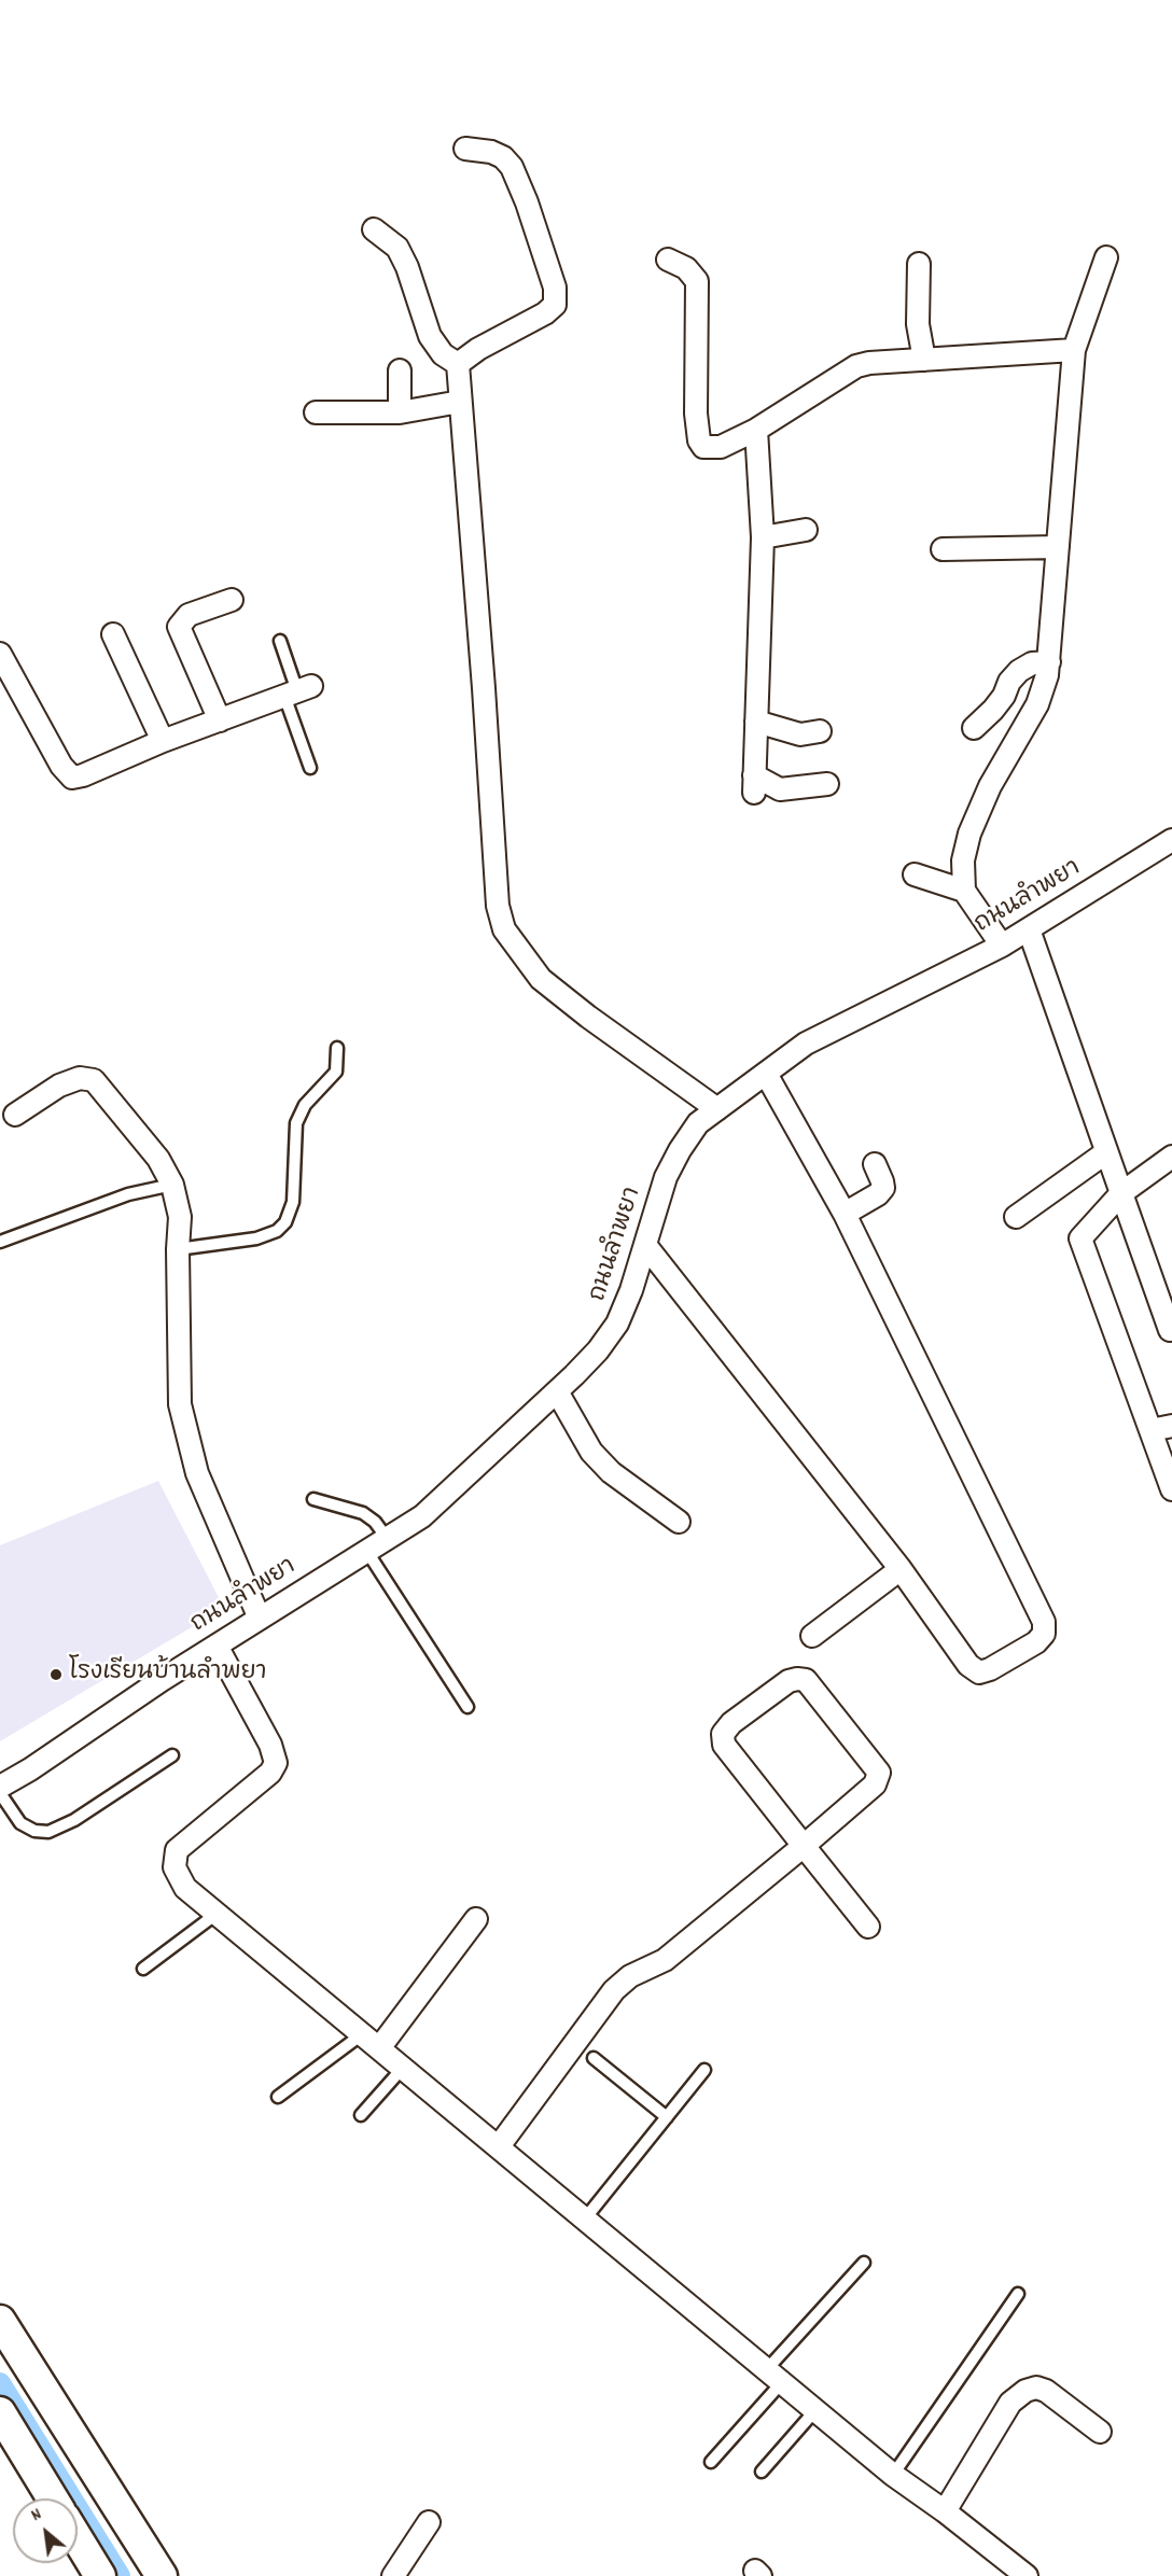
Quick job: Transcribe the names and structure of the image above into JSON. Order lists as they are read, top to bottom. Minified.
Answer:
{"streets":{"street":["ถนนลำพยา"]},"places":["โรงเรียนบ้านลำพยา"],"north":"top left"}
